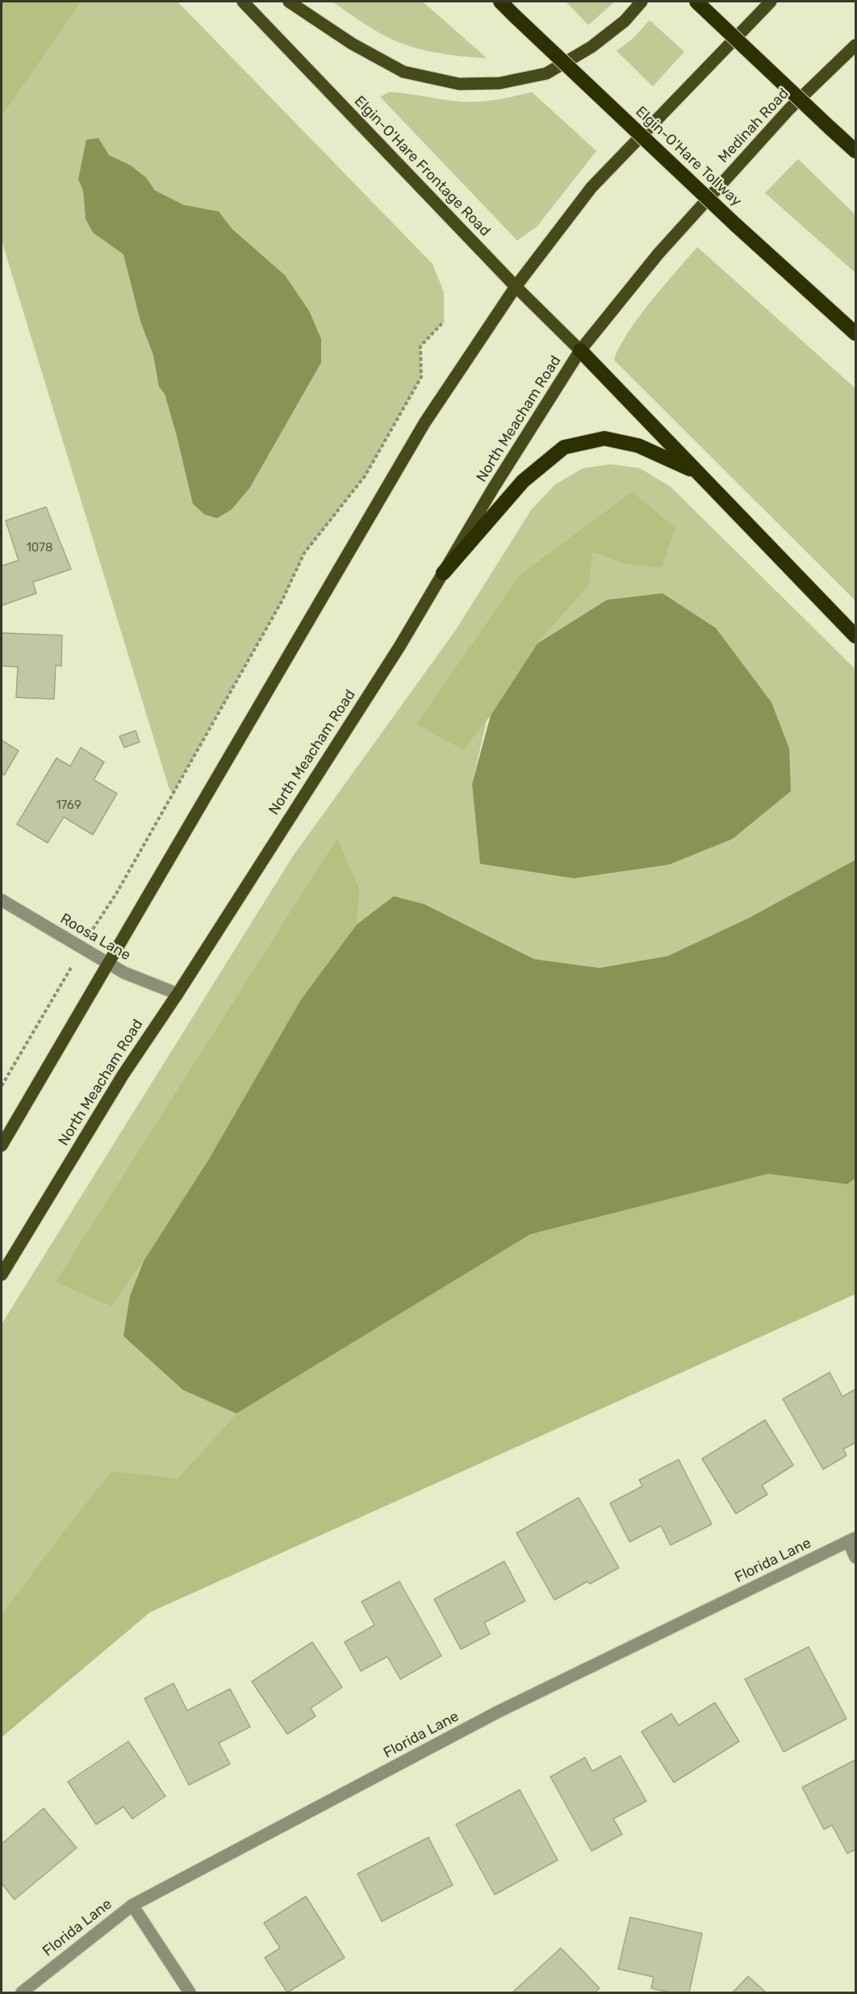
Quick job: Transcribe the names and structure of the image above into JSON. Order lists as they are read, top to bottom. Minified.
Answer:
{"streets":{"highway":["Elgin-O'Hare Tollway"],"main road":["Medinah Road","Elgin-O'Hare Frontage Road","North Meacham Road"],"street":["Roosa Lane","Florida Lane"]},"crossings":[["Medinah Road","North Meacham Road"],["Elgin-O'Hare Frontage Road","North Meacham Road"],["North Meacham Road","Roosa Lane"]],"house_numbers":["1078","1769"]}
